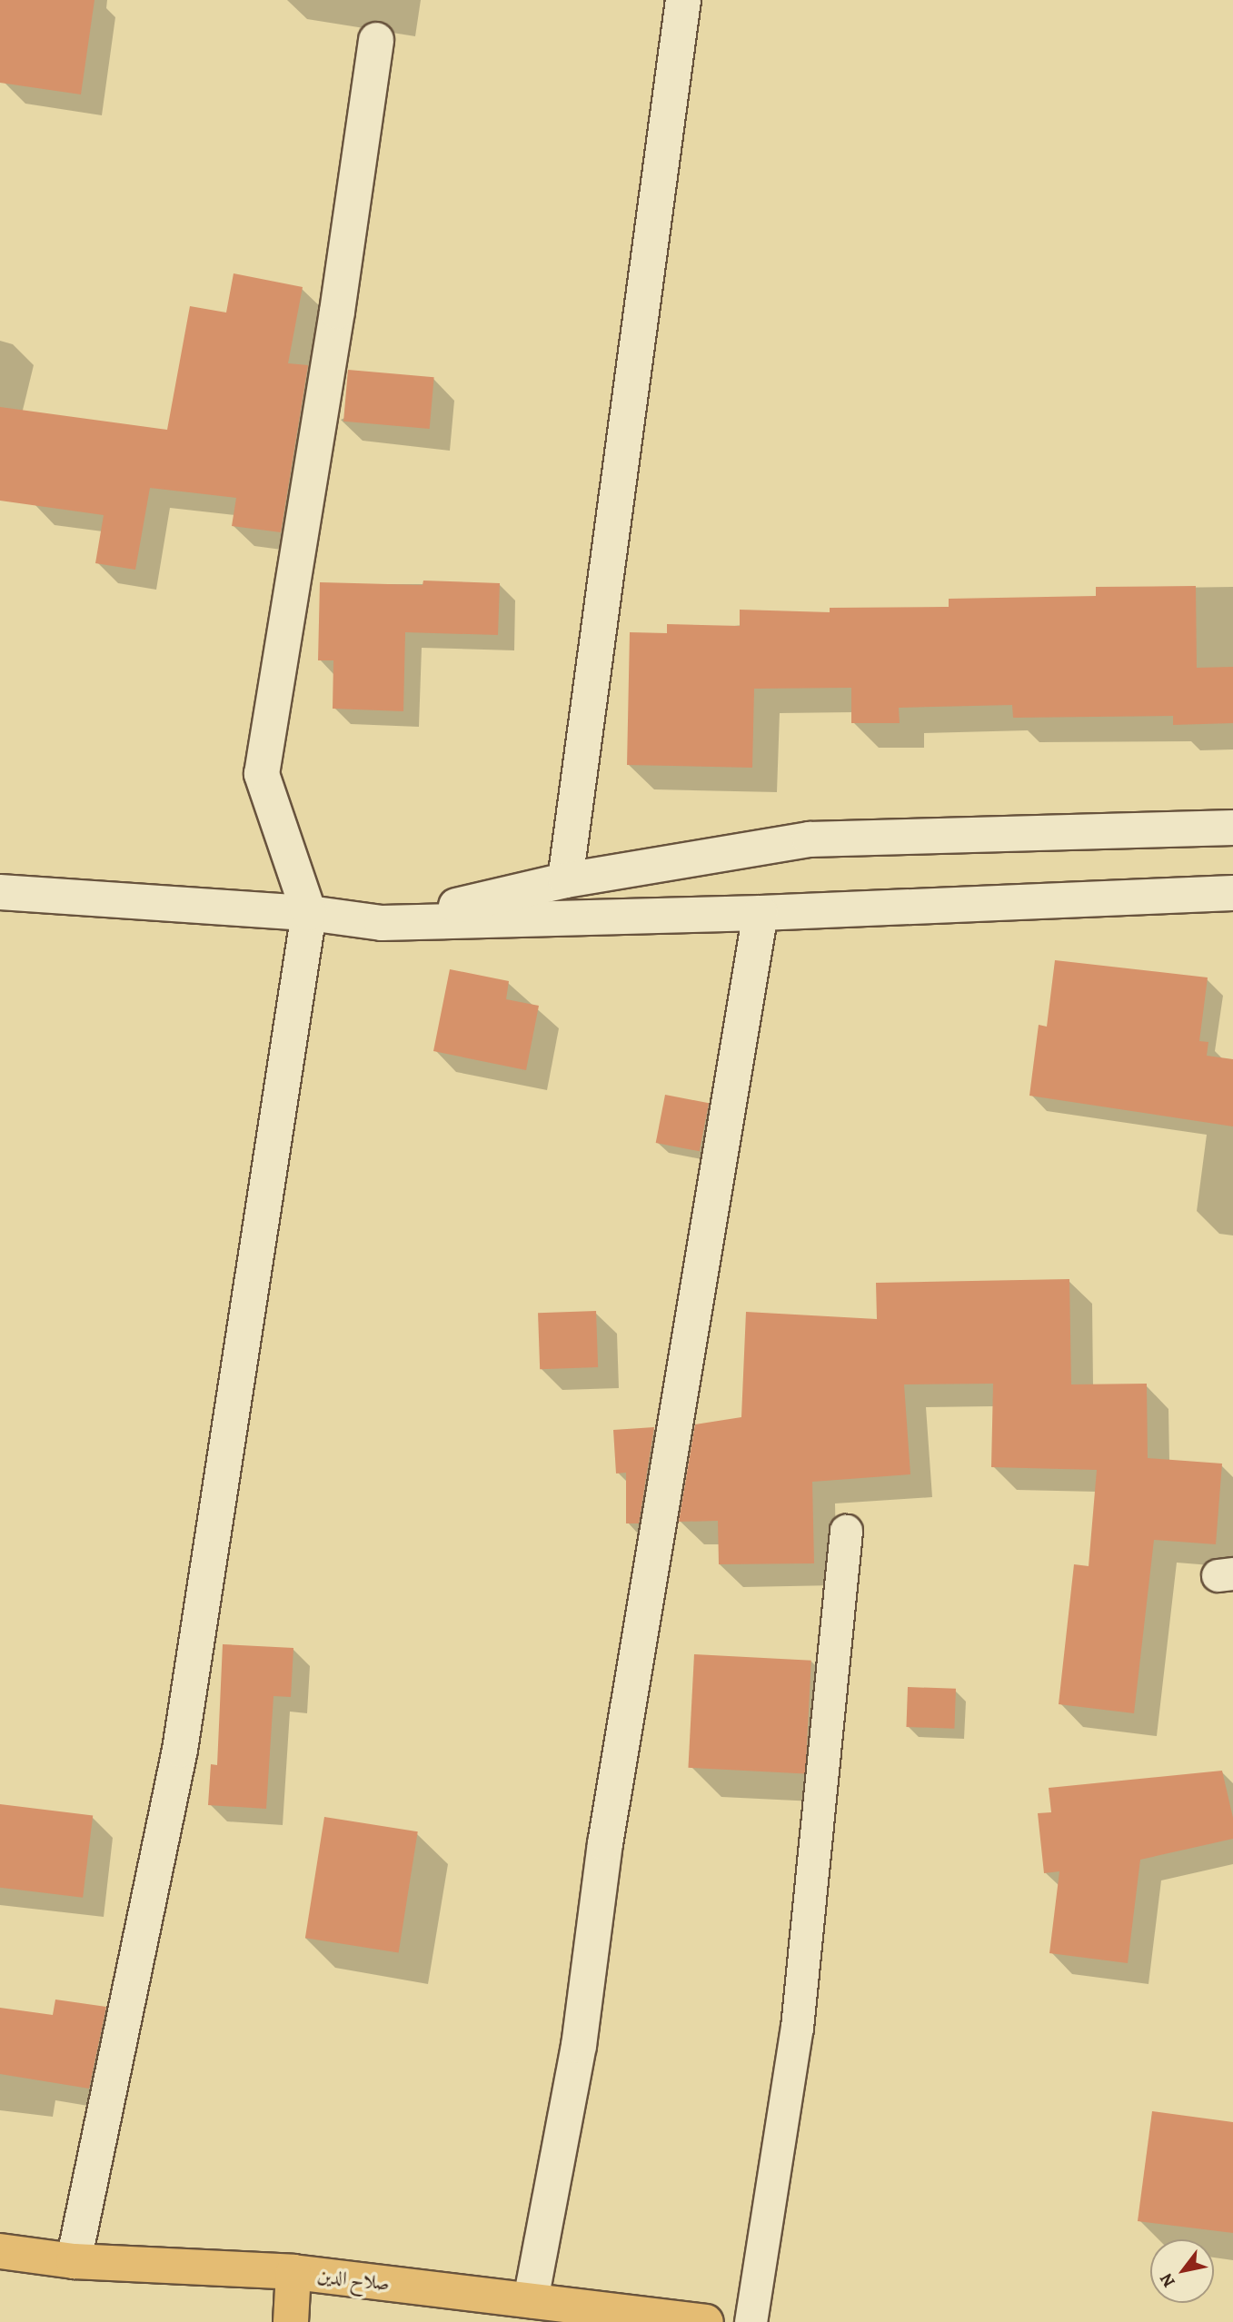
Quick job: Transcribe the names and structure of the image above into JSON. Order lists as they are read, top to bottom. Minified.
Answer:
{"streets":{"highway":["صلاح الدين"]},"north":"bottom left"}
